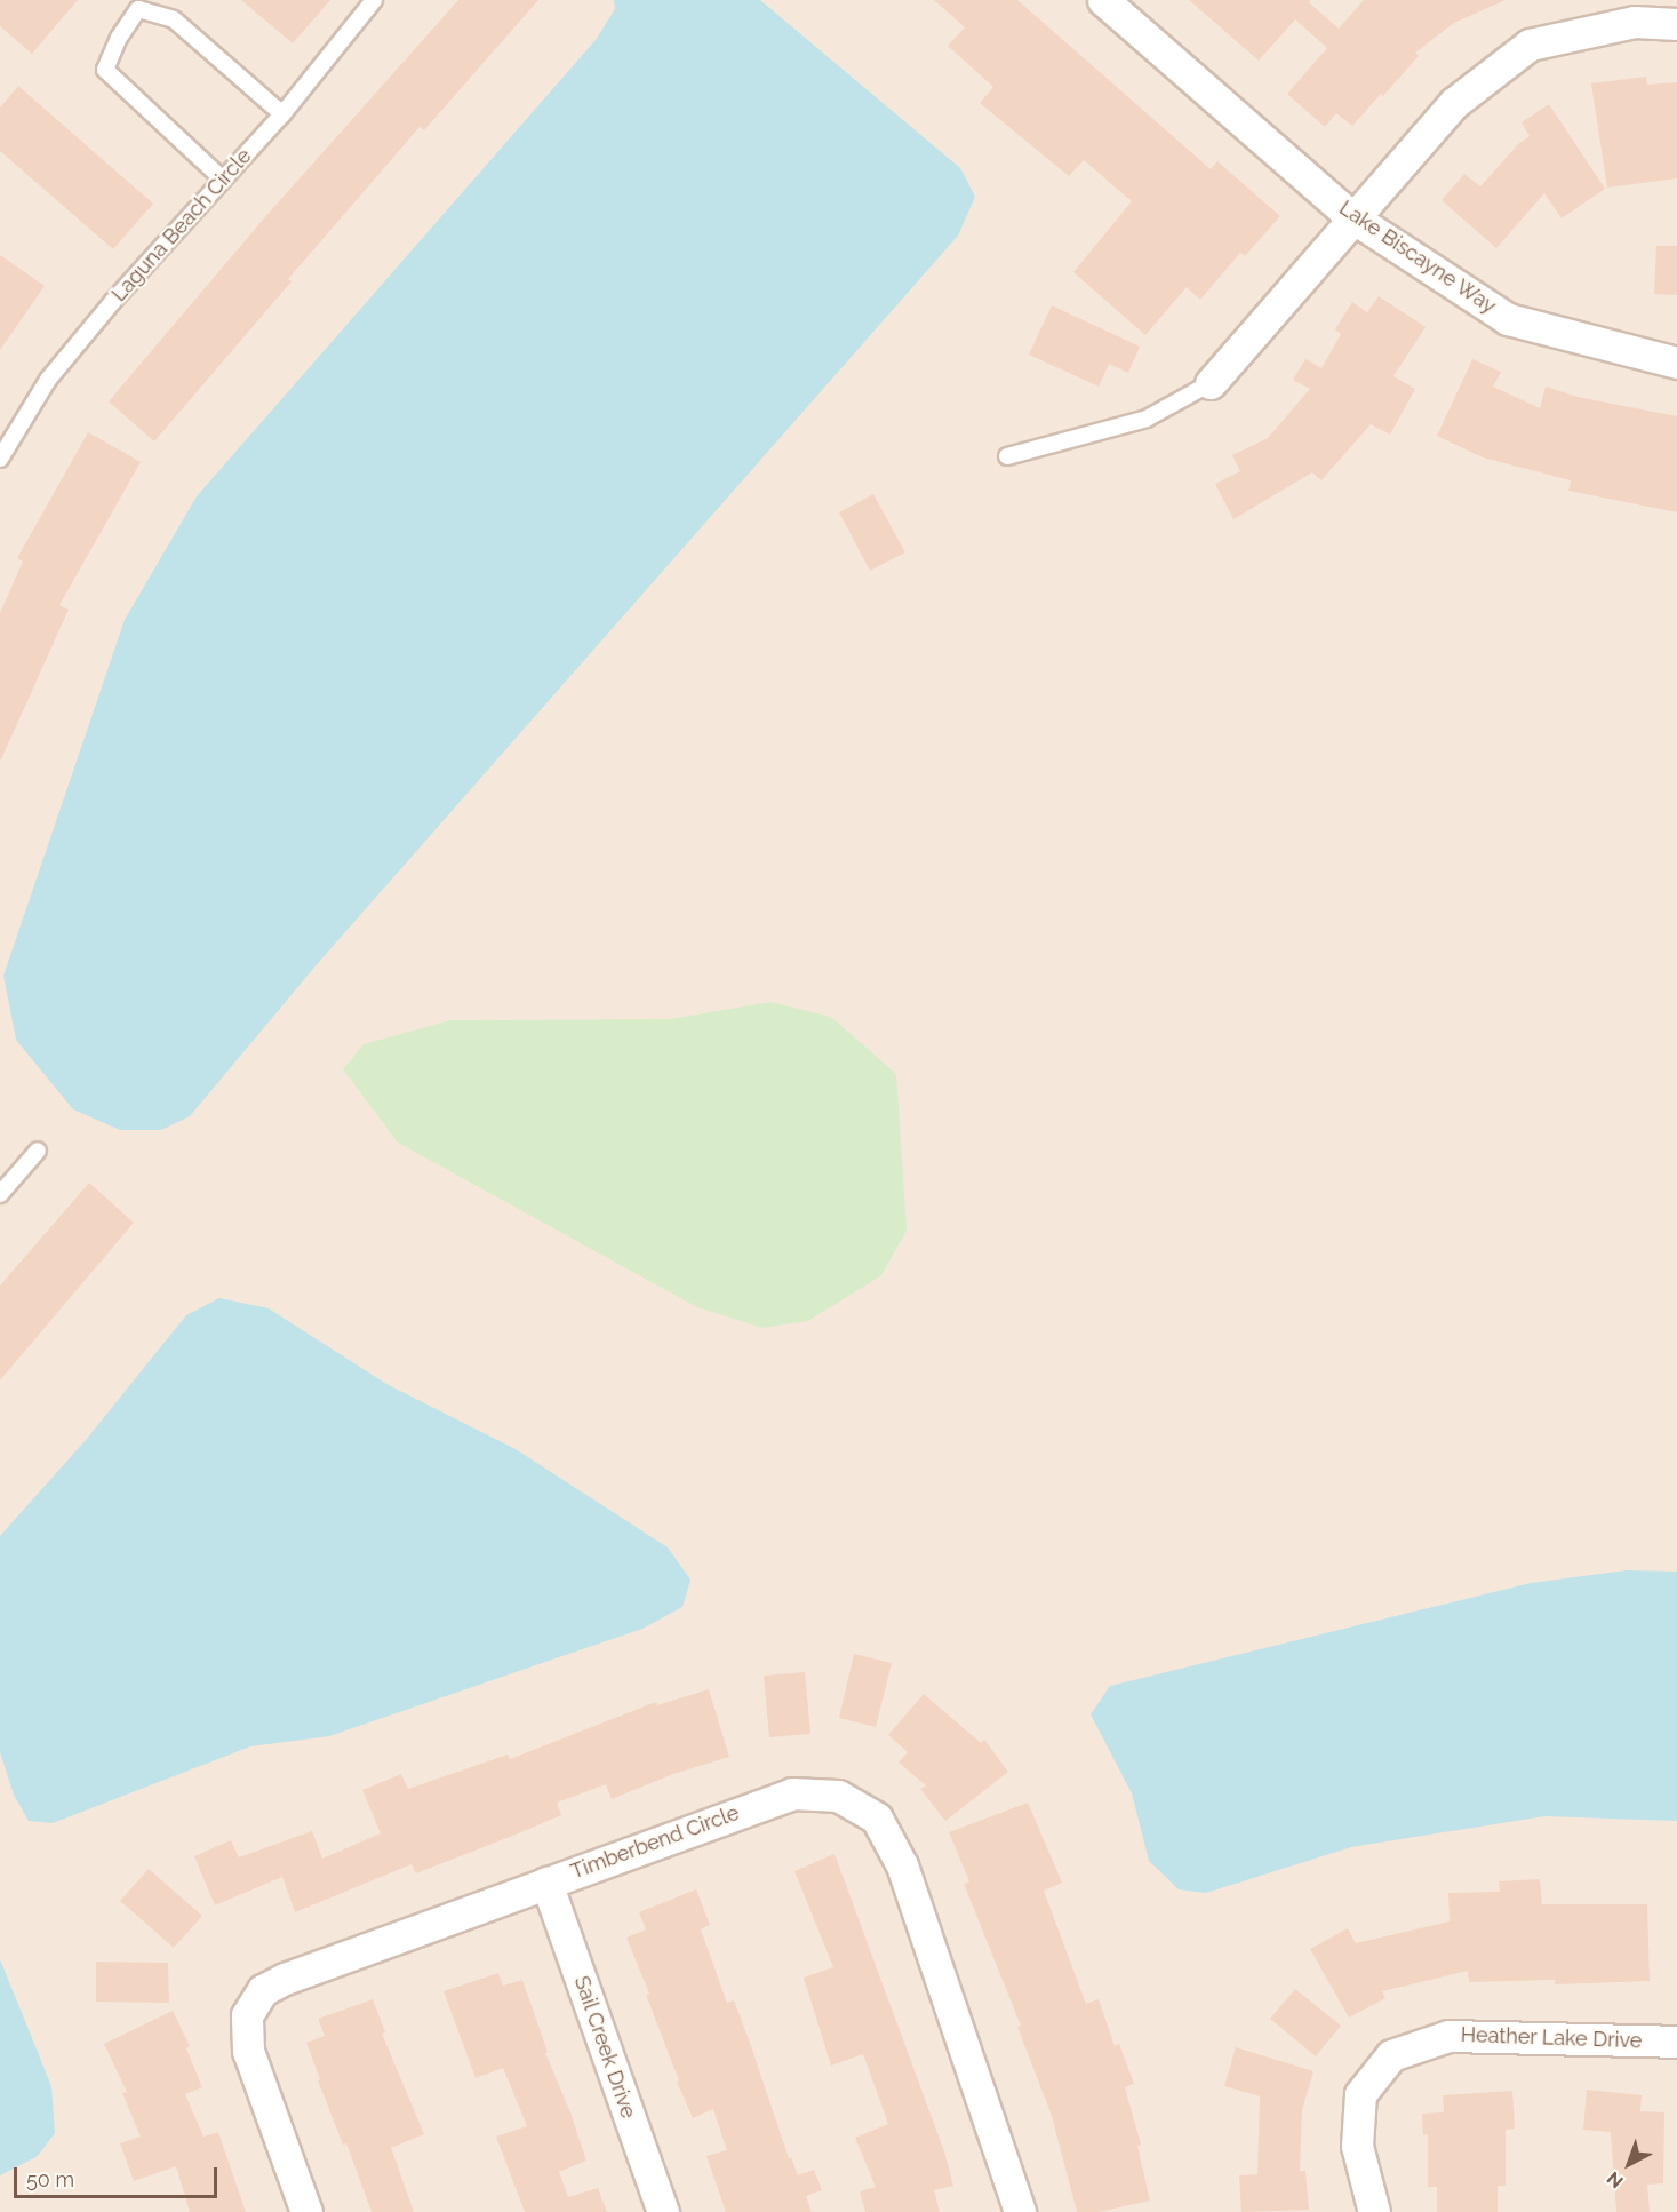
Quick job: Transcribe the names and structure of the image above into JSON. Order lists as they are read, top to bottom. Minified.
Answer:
{"streets":{"street":["Lake Biscayne Way","Timberbend Circle","Heather Lake Drive","Sail Creek Drive"],"lane":["Laguna Beach Circle"]},"crossings":[["Timberbend Circle","Sail Creek Drive"]],"scale_bar":"50 m","north":"bottom left"}
